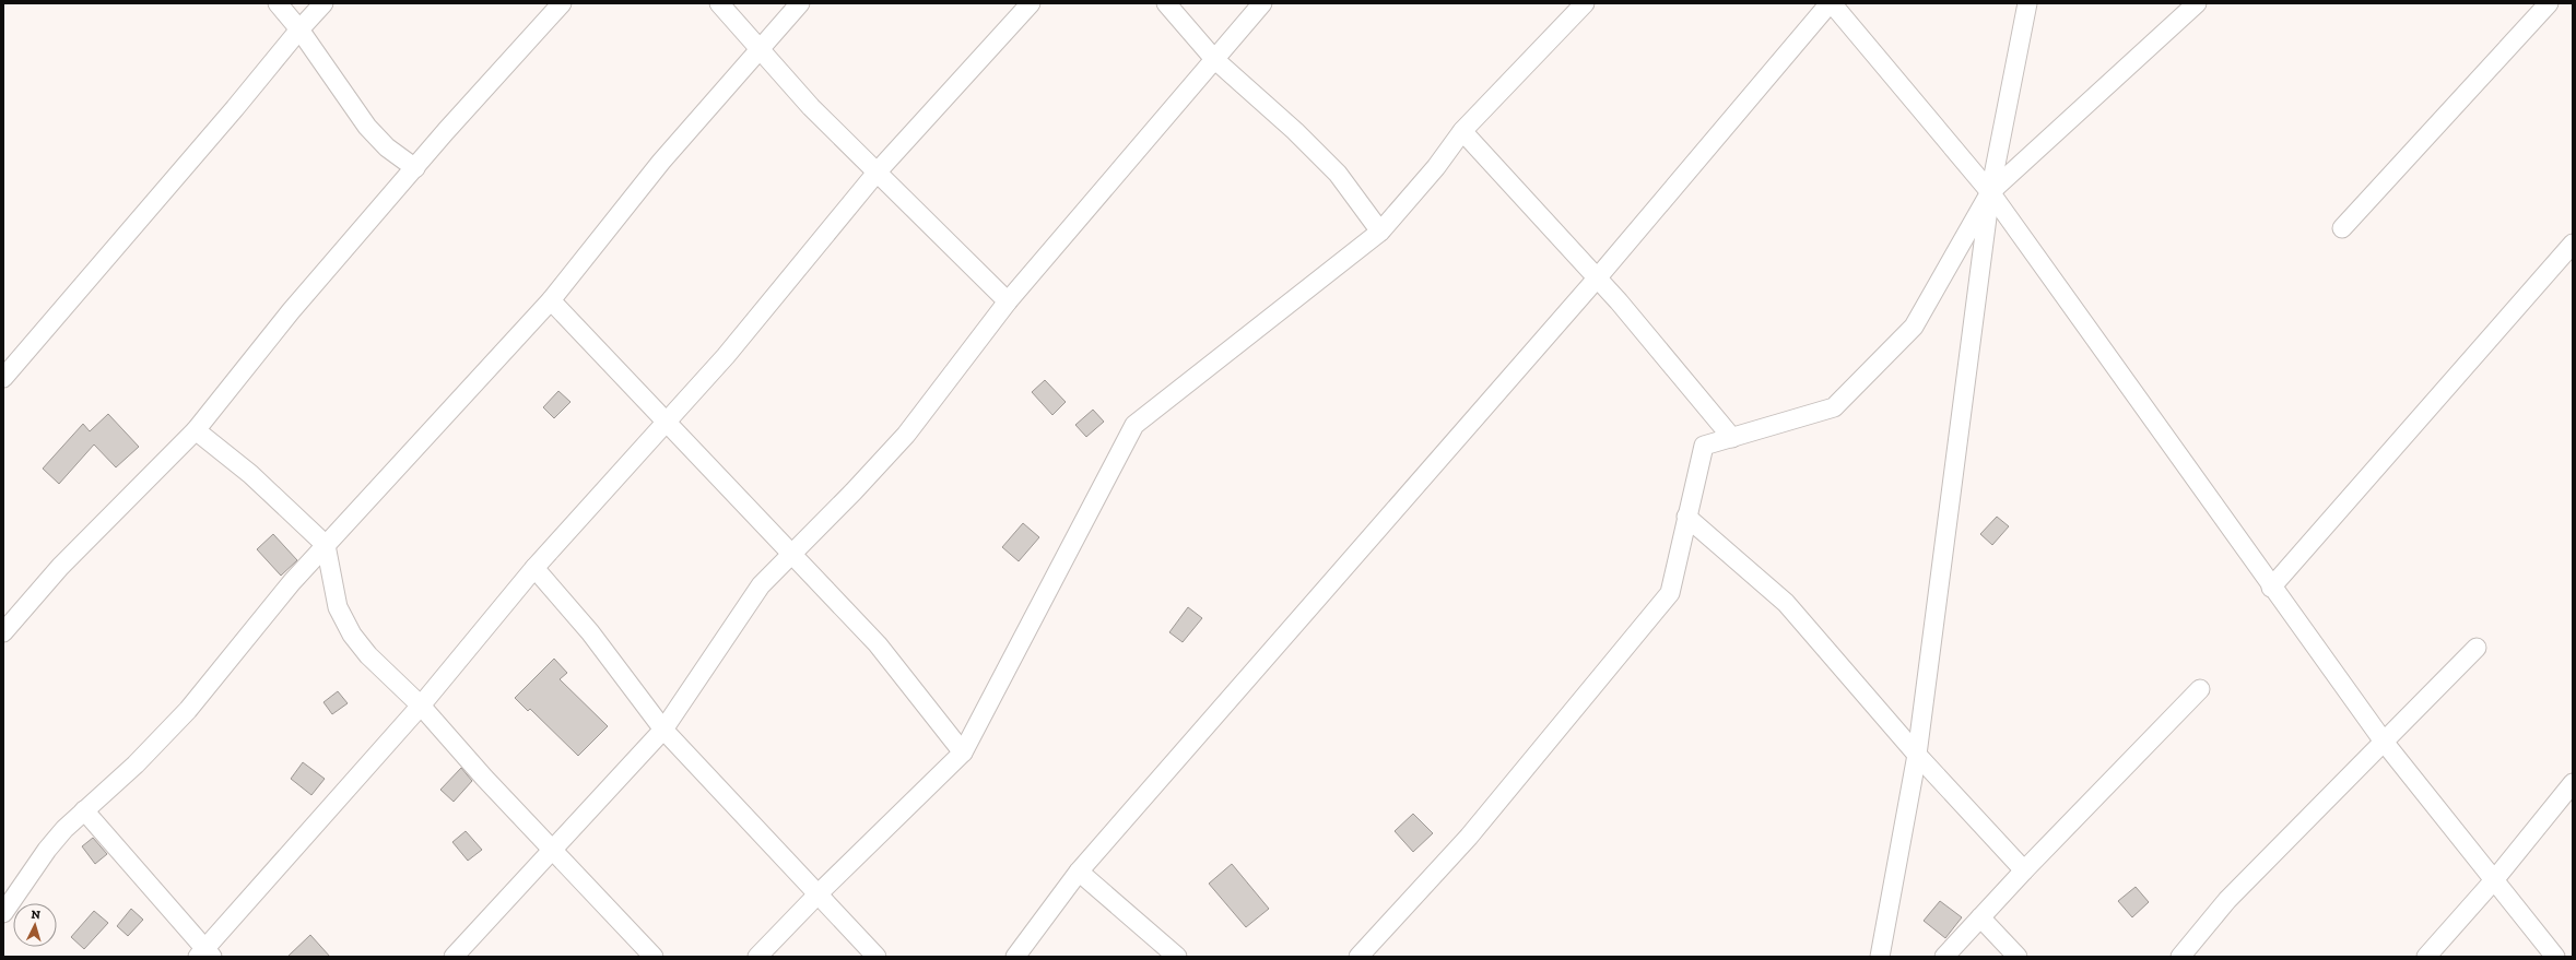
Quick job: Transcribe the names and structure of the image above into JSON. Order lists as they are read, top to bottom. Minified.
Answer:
{"north":"top"}
